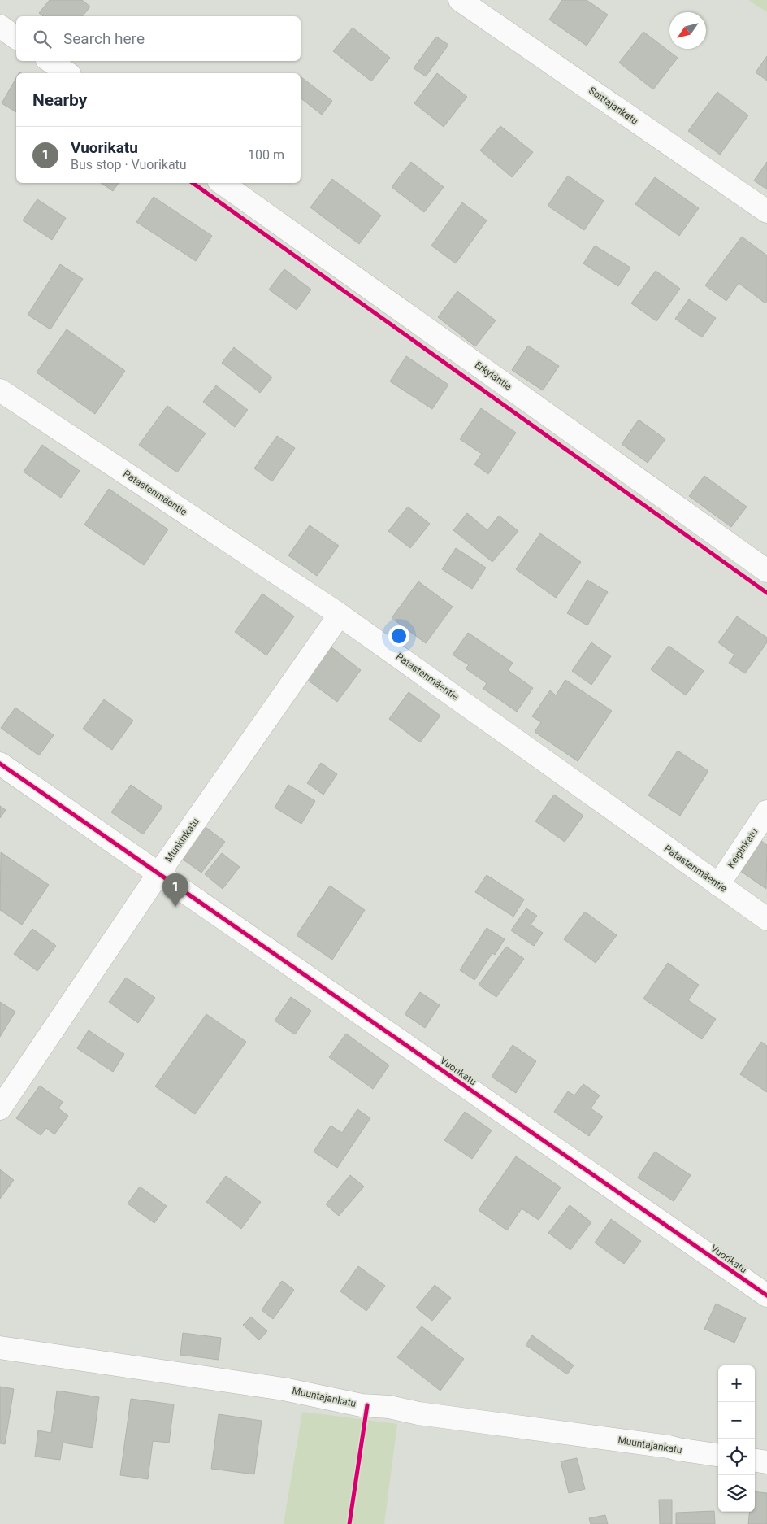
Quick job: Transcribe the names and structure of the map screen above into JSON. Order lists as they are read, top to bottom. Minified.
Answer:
{"streets":{"street":["Soittajankatu","Erkyläntie","Patastenmäentie","Munkinkatu","Keipinkatu","Vuorikatu","Muuntajankatu"]},"crossings":[["Patastenmäentie","Munkinkatu"],["Patastenmäentie","Keipinkatu"],["Munkinkatu","Vuorikatu"]],"north":"bottom left","page":{"search":"Search here","heading":"Nearby","list":[{"mark":"1","name":"Vuorikatu","note":"Bus stop · Vuorikatu","value":"100 m"}],"pins":"1","map_buttons":["+","−"]}}
